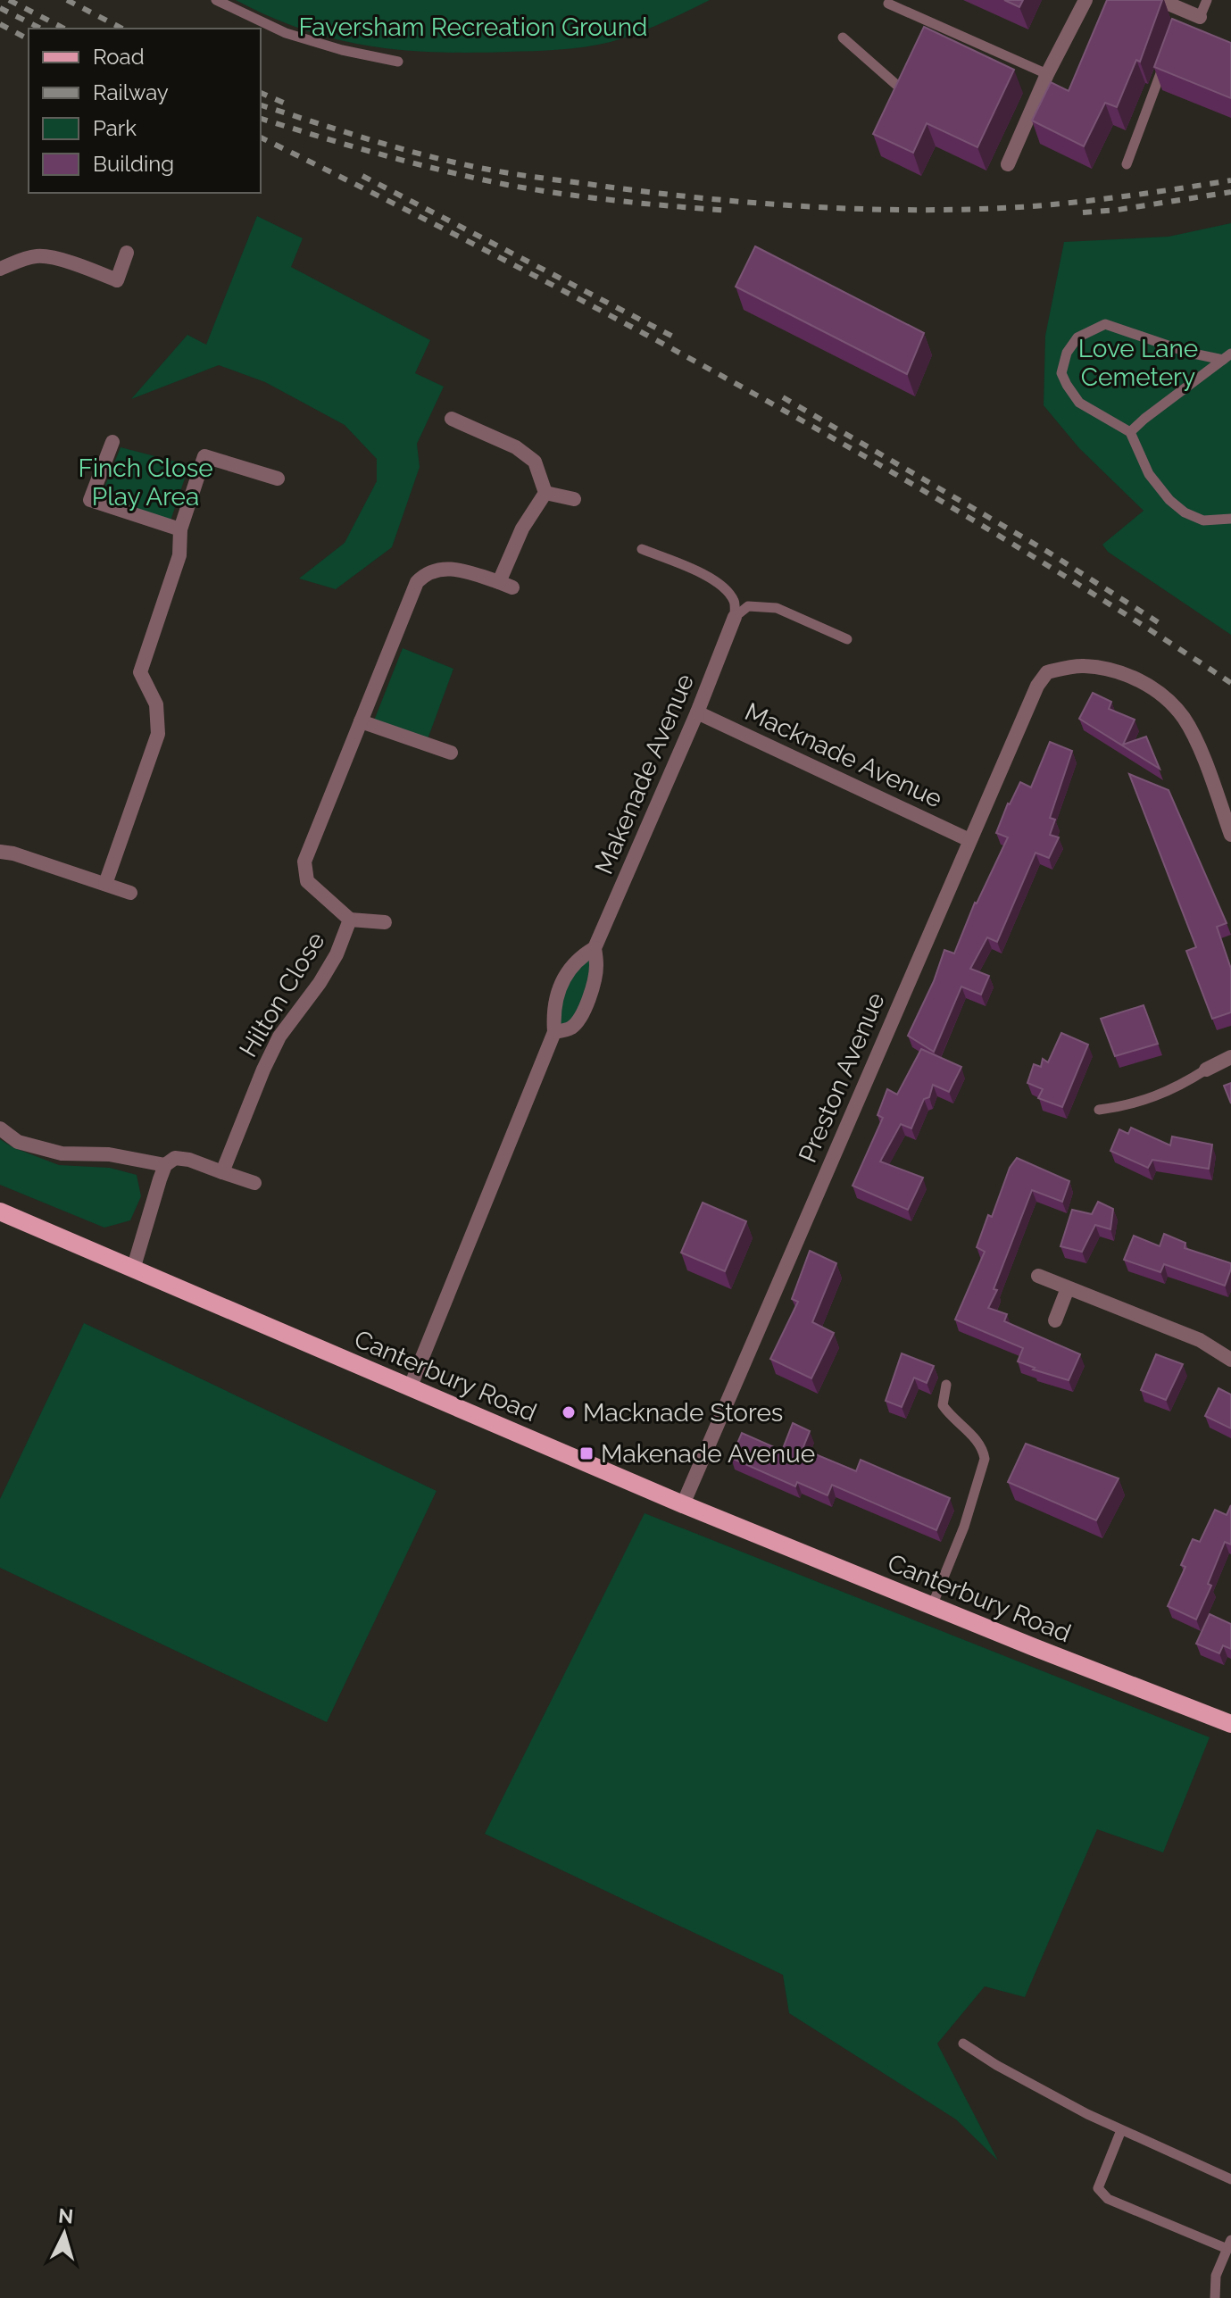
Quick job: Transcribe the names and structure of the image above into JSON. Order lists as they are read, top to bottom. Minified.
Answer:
{"streets":{"main road":["Canterbury Road"],"street":["Macknade Avenue","Makenade Avenue","Hilton Close","Preston Avenue"]},"crossings":[["Macknade Avenue","Makenade Avenue"],["Macknade Avenue","Preston Avenue"],["Makenade Avenue","Canterbury Road"],["Preston Avenue","Canterbury Road"]],"parks":["Faversham Recreation Ground","Love Lane Cemetery","Finch Close Play Area"],"places":{"other":["Macknade Stores"],"transit":["Makenade Avenue"]},"legend":["Road","Railway","Park","Building"],"north":"top"}
